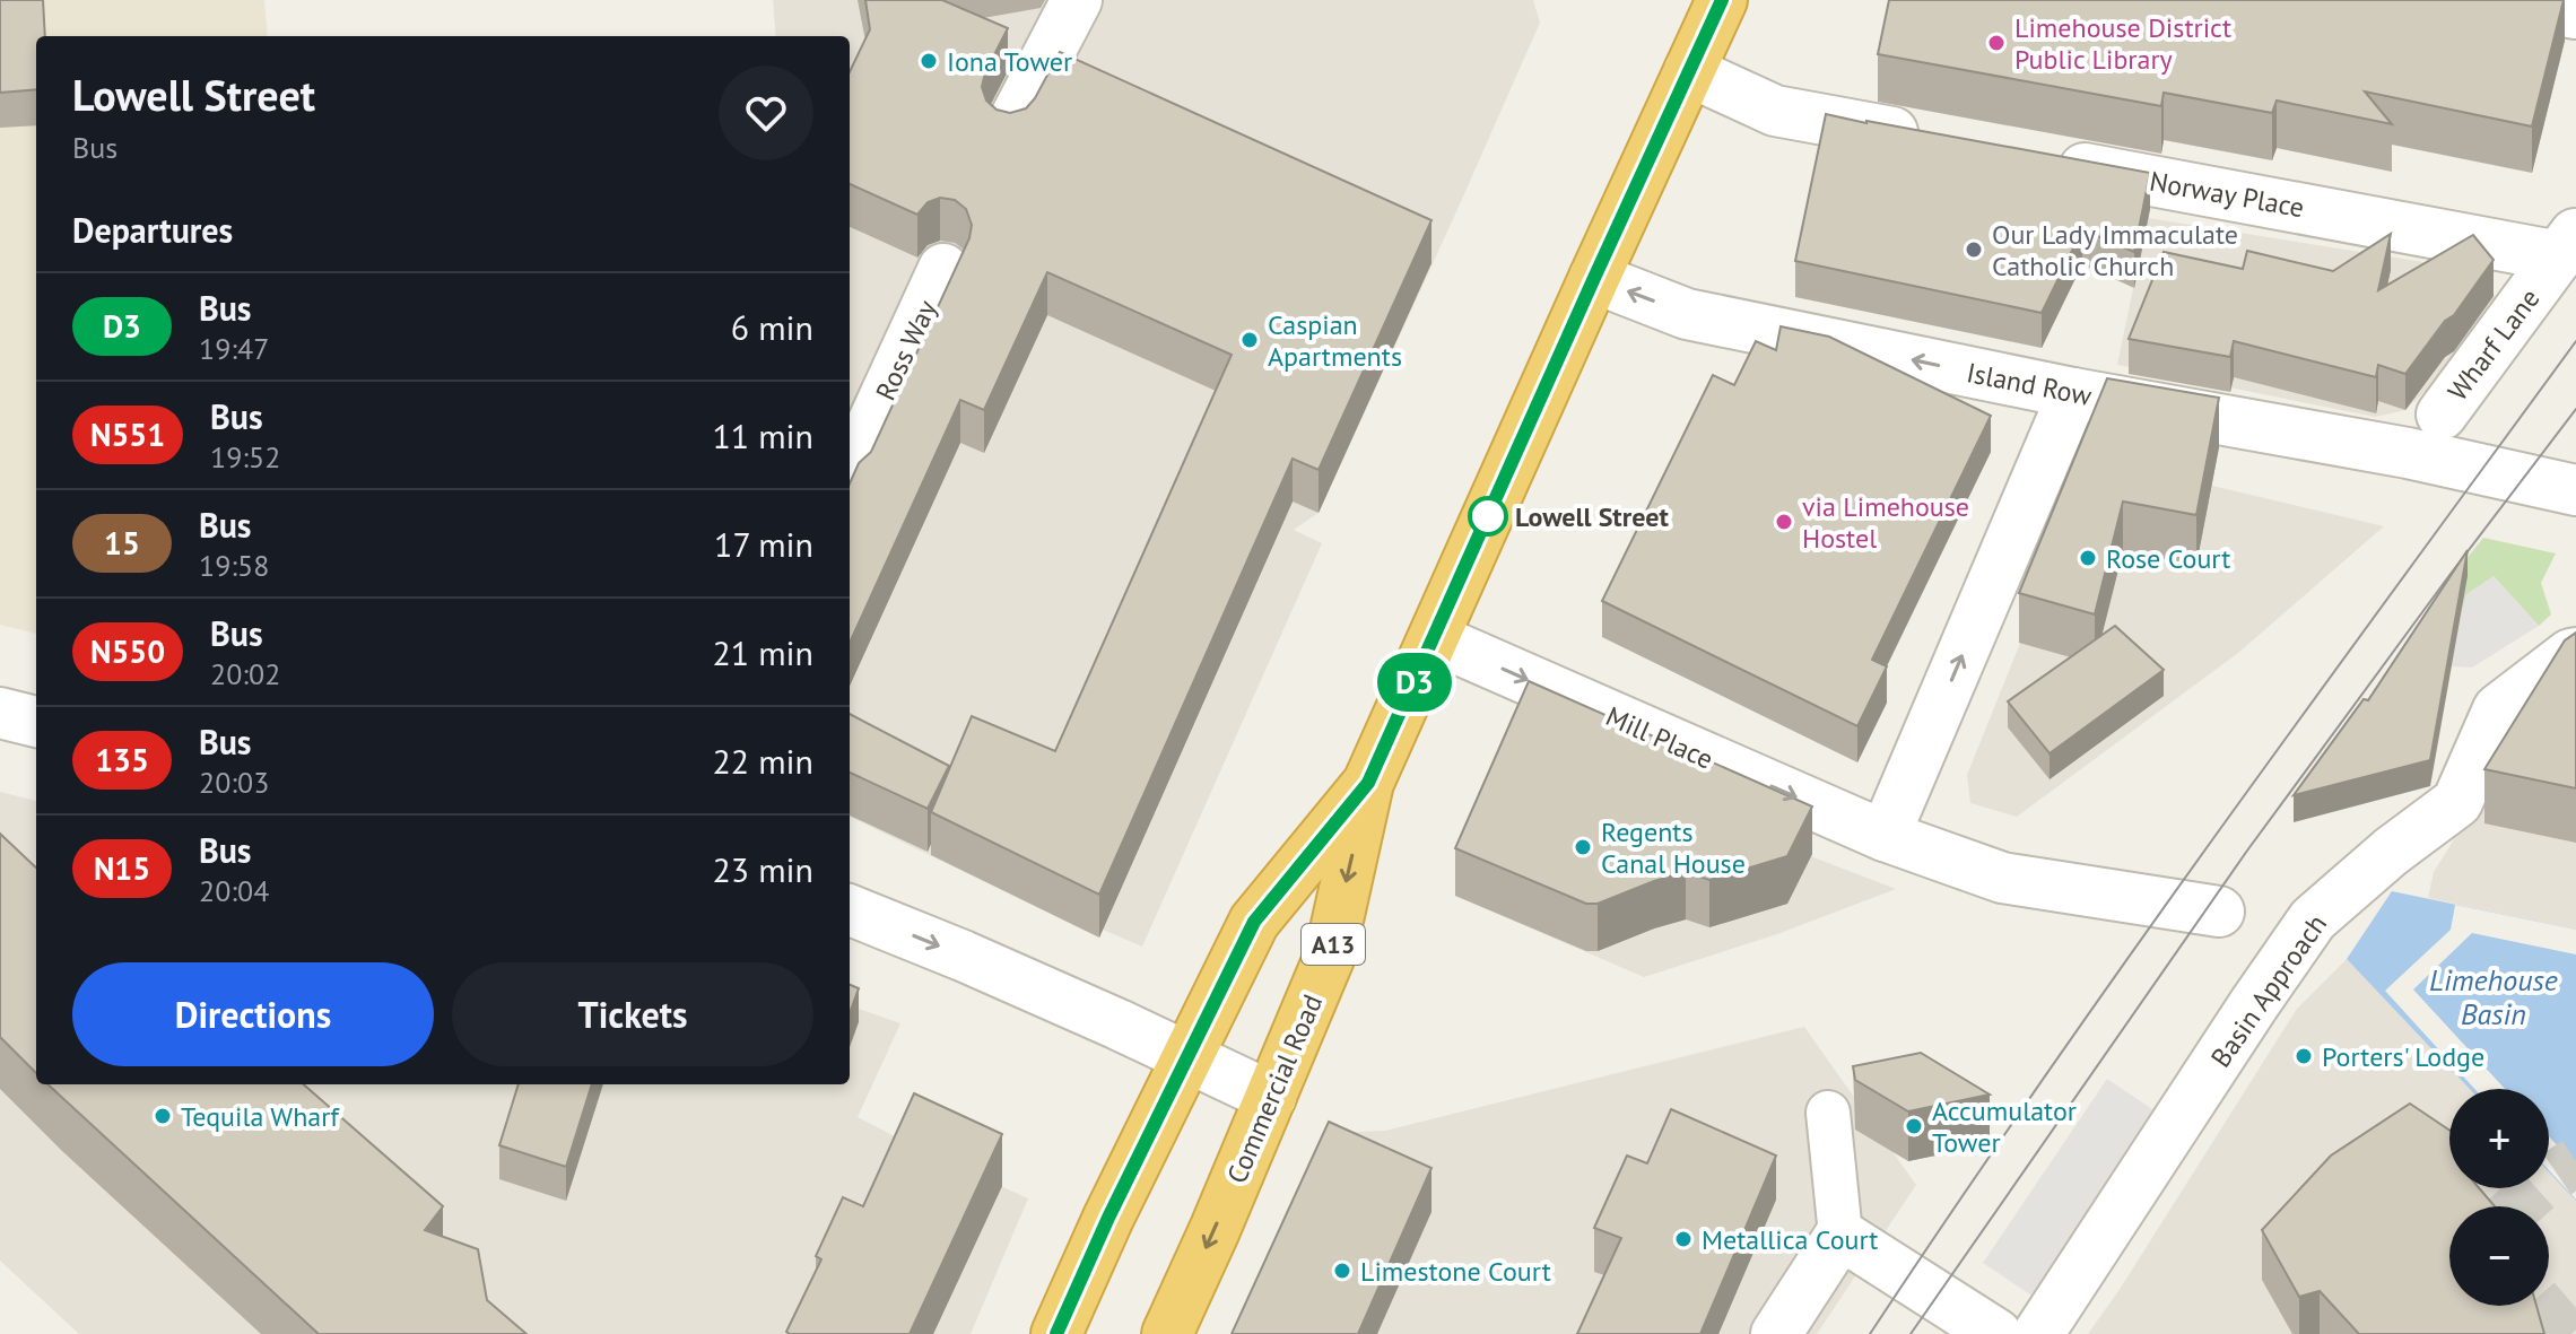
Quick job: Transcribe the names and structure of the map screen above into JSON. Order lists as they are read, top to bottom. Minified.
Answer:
{"streets":{"highway":["A13","Commercial Road"],"street":["Norway Place","Wharf Lane","Ross Way","Island Row","Mill Place","Basin Approach"]},"crossings":[["Norway Place","Wharf Lane"],["Island Row","Commercial Road"],["Mill Place","Commercial Road"]],"one_way":["Mill Place"],"water":["Limehouse Basin"],"places":["Limehouse District Public Library","Iona Tower","Our Lady Immaculate Catholic Church","Caspian Apartments","Lowell Street","via Limehouse Hostel","Rose Court","Regents Canal House","Porters' Lodge","Tequila Wharf","Accumulator Tower","Metallica Court","Limestone Court"],"lines":["bus line D3"],"page":{"on_map":"D3","heading":[["Lowell Street","Bus"],"Departures"],"list":[{"mark":"D3","name":"Bus","note":"19:47","value":"6 min"},{"mark":"N551","name":"Bus","note":"19:52","value":"11 min"},{"mark":"15","name":"Bus","note":"19:58","value":"17 min"},{"mark":"N550","name":"Bus","note":"20:02","value":"21 min"},{"mark":"135","name":"Bus","note":"20:03","value":"22 min"},{"mark":"N15","name":"Bus","note":"20:04","value":"23 min"}],"buttons":["Directions","Tickets"],"map_buttons":["+","−"]}}
